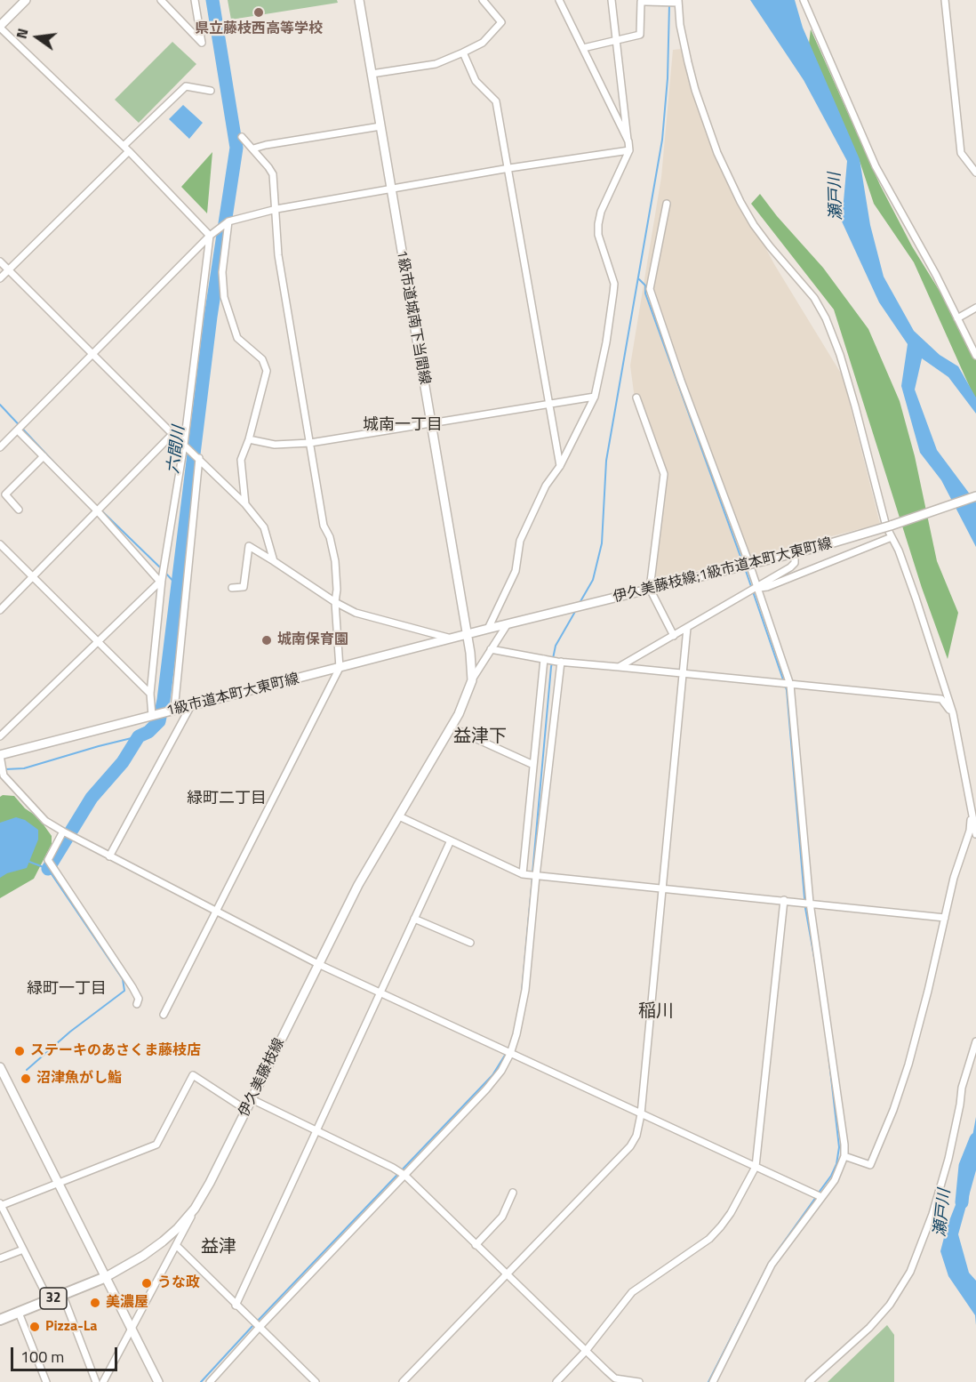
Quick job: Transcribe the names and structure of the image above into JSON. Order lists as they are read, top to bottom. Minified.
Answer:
{"streets":{"main road":["1級市道城南下当間線","伊久美藤枝線;1級市道本町大東町線","1級市道本町大東町線","伊久美藤枝線","32"]},"crossings":[["1級市道城南下当間線","伊久美藤枝線;1級市道本町大東町線"],["1級市道城南下当間線","1級市道本町大東町線"],["1級市道城南下当間線","伊久美藤枝線"],["伊久美藤枝線;1級市道本町大東町線","1級市道本町大東町線"],["伊久美藤枝線;1級市道本町大東町線","伊久美藤枝線"],["1級市道本町大東町線","伊久美藤枝線"],["伊久美藤枝線","32"]],"districts":["城南一丁目","益津下","緑町二丁目","緑町一丁目","稲川","益津"],"water":["瀬戸川","六間川"],"places":["県立藤枝西高等学校","城南保育園","ステーキのあさくま藤枝店","沼津魚がし鮨","うな政","美濃屋","Pizza-La"],"scale_bar":"100 m","north":"left"}
